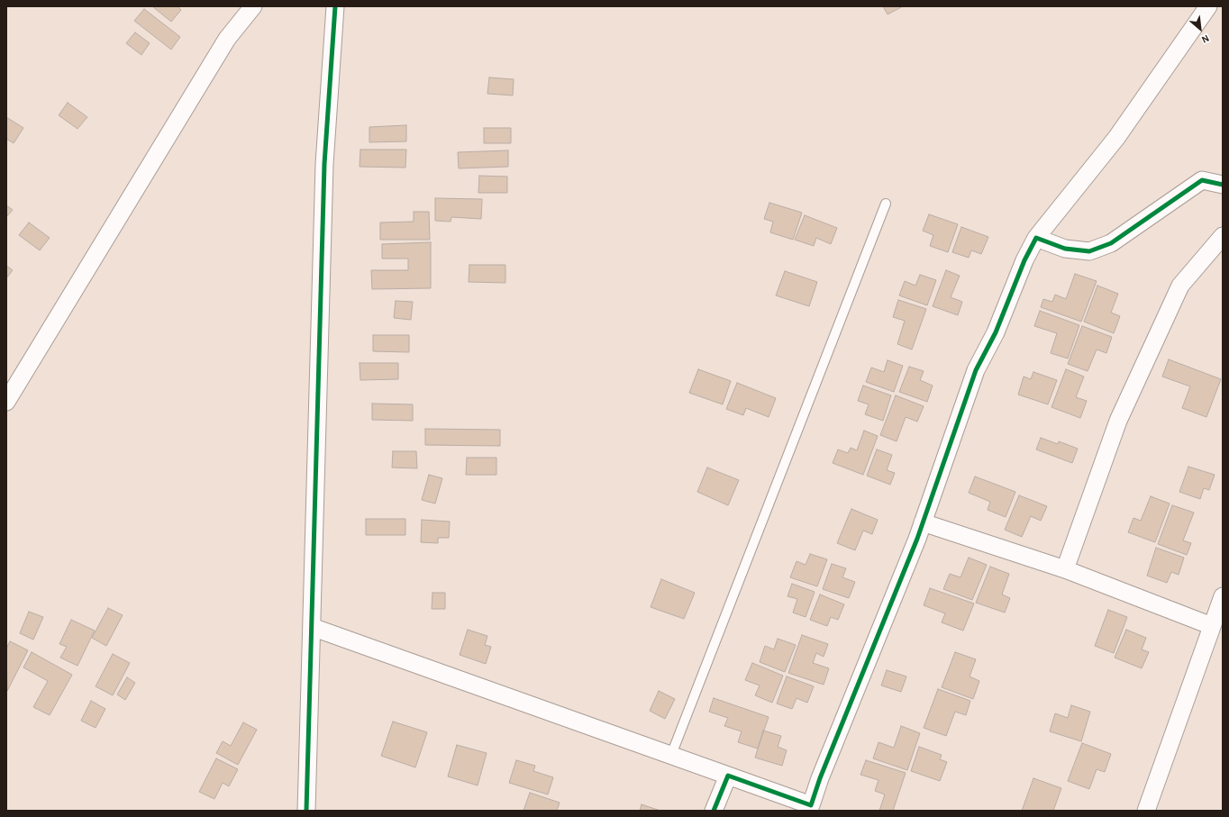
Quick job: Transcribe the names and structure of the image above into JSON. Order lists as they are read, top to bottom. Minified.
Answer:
{"north":"bottom right"}
